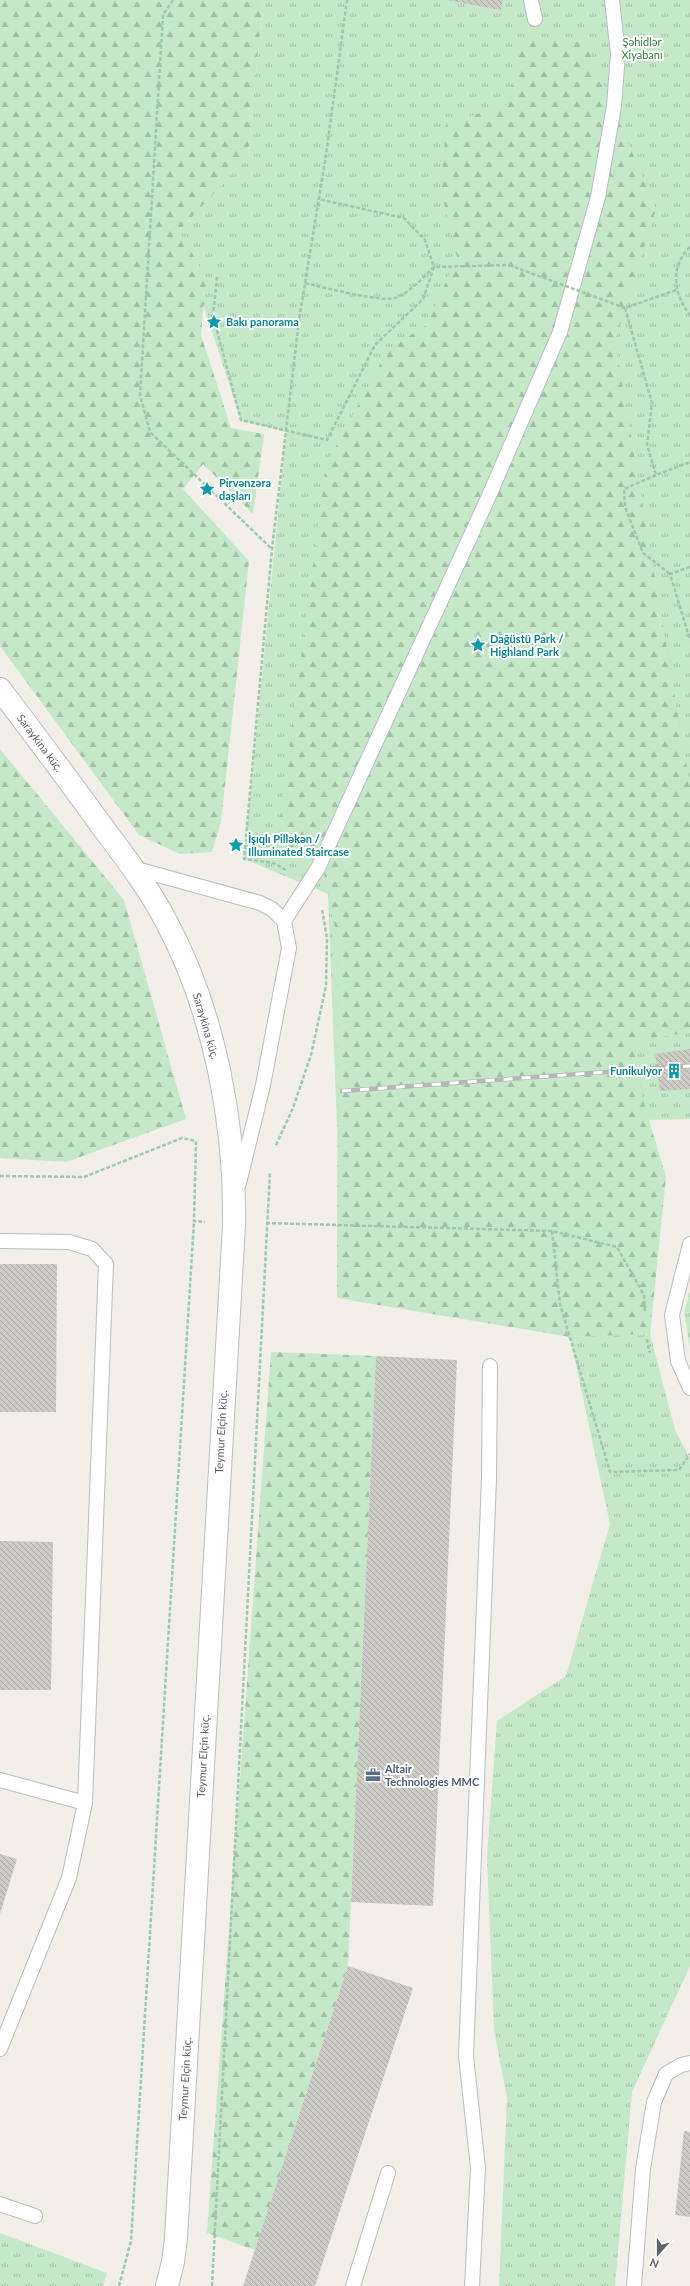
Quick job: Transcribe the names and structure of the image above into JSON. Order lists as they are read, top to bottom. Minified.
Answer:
{"streets":{"street":["Saraykina küç.","Teymur Elçin küç."]},"crossings":[["Saraykina küç.","Teymur Elçin küç."]],"parks":["Şəhidlər Xiyabanı"],"places":{"place":["Bakı panorama","Pirvənzəra daşları","Dağüstü Park / Highland Park","İşıqlı Pilləkən / Illuminated Staircase"],"building":["Funikulyor"],"office":["Altair Technologies MMC"]},"north":"bottom"}
